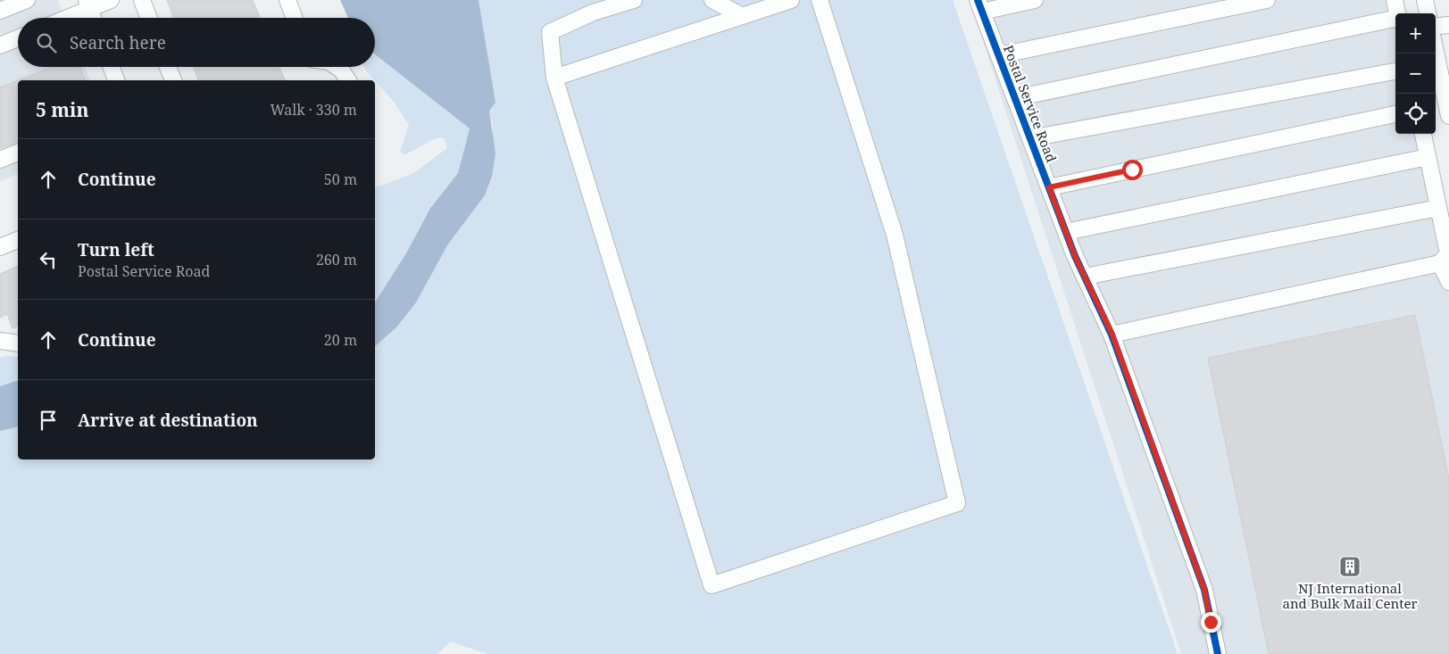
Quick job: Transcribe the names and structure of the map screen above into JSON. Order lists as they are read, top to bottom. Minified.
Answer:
{"streets":{"street":["Postal Service Road"]},"places":{"building":["NJ International and Bulk Mail Center"]},"page":{"map_buttons":["+","−"],"search":"Search here","heading":["5 min","Walk · 330 m"],"list":[["Continue","50 m"],["Turn left","Postal Service Road","260 m"],["Continue","20 m"],"Arrive at destination"]}}
